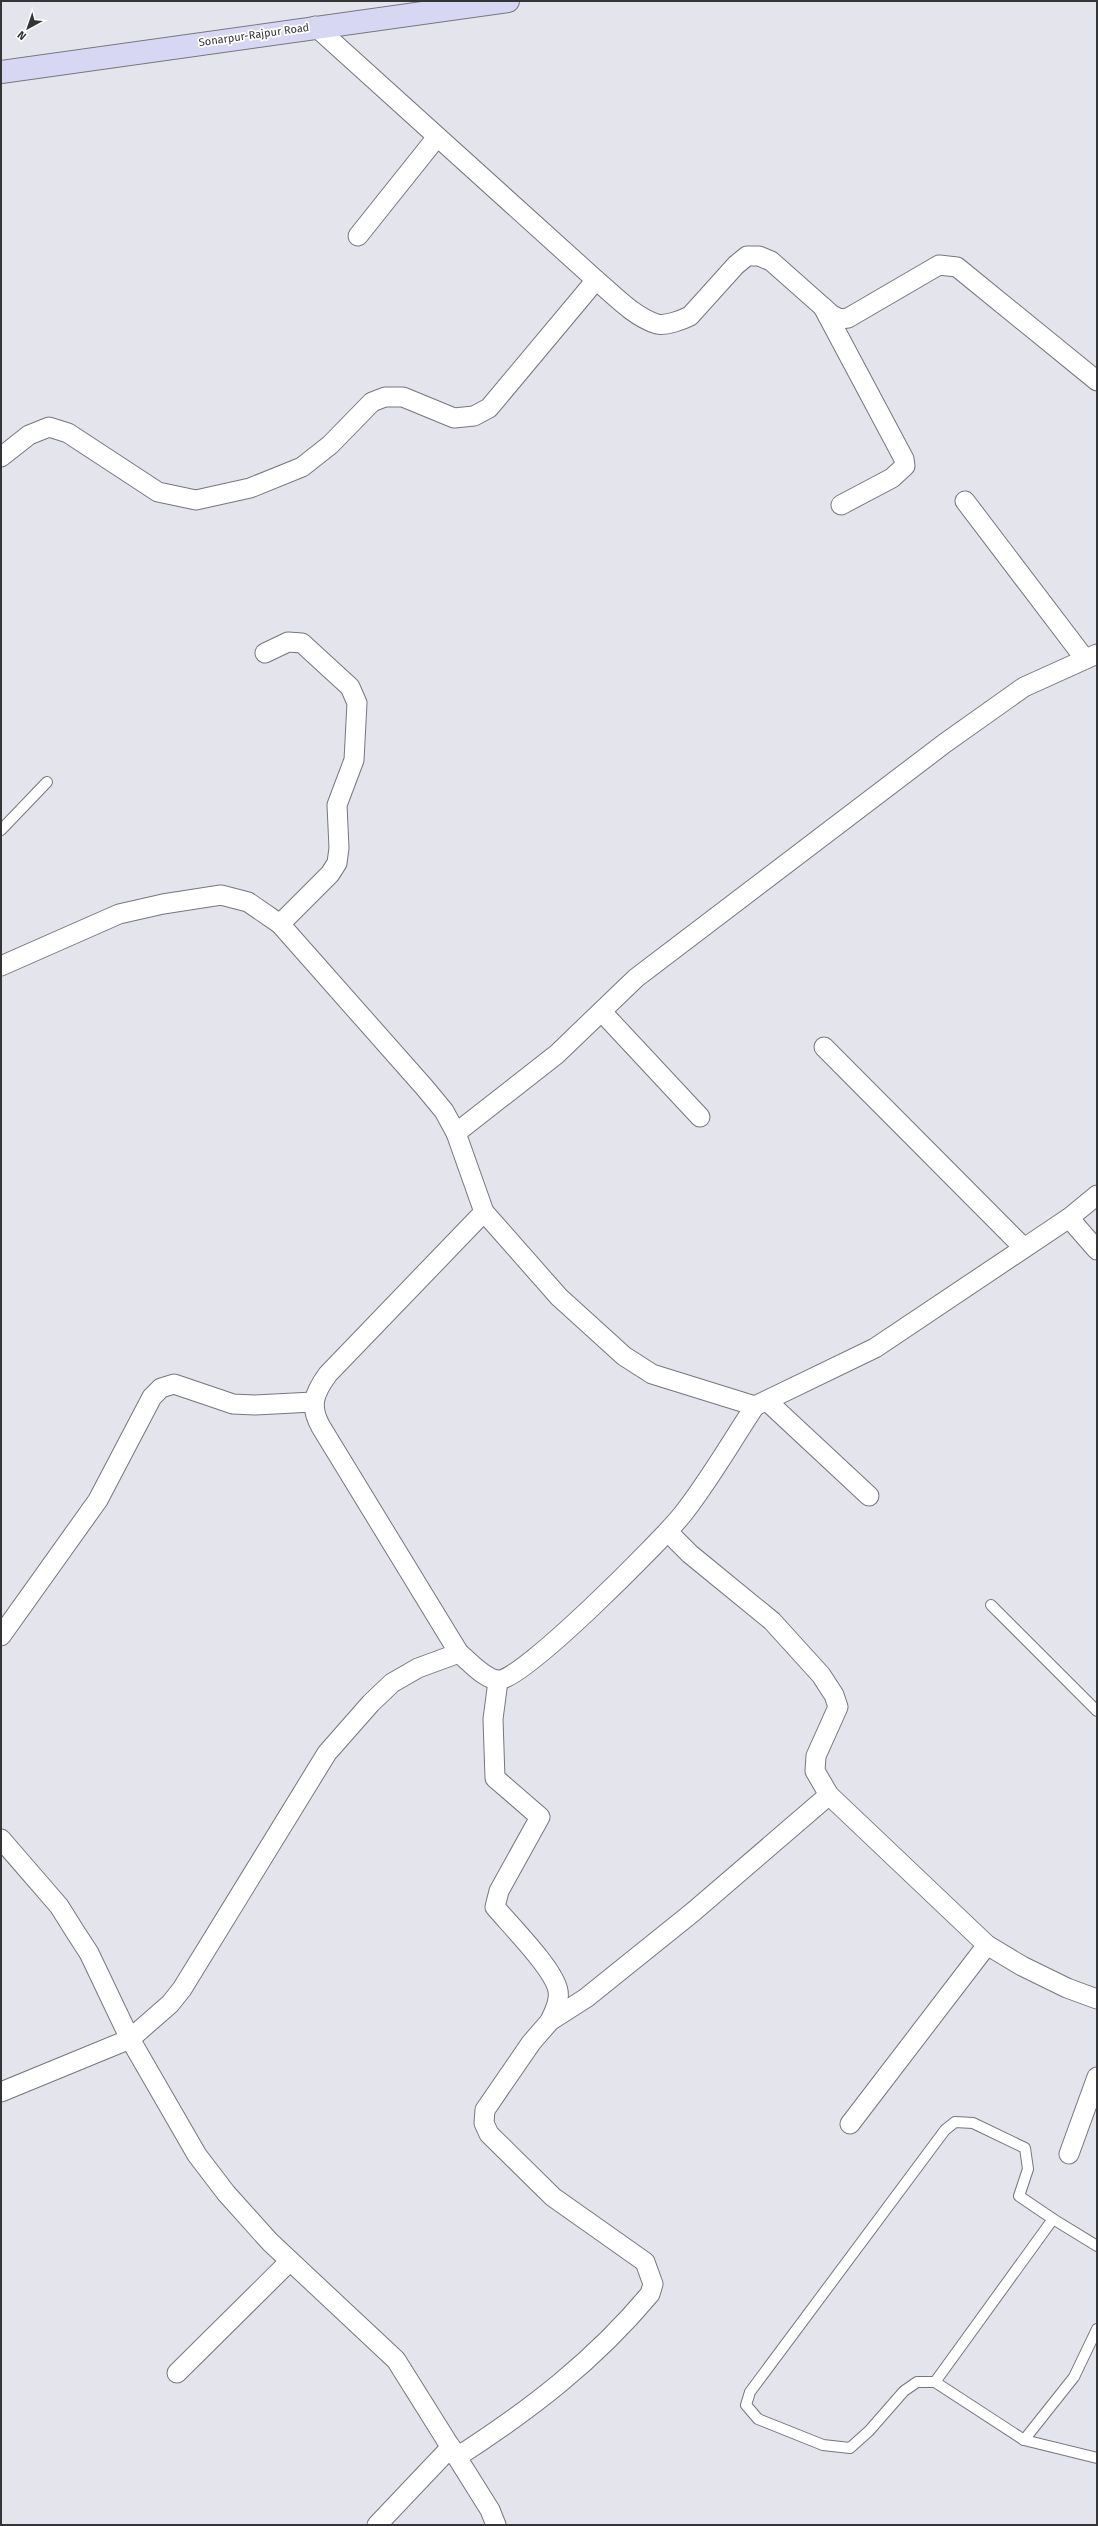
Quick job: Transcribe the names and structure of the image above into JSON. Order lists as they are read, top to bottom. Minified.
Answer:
{"streets":{"main road":["Sonarpur-Rajpur Road"]},"north":"bottom left"}
